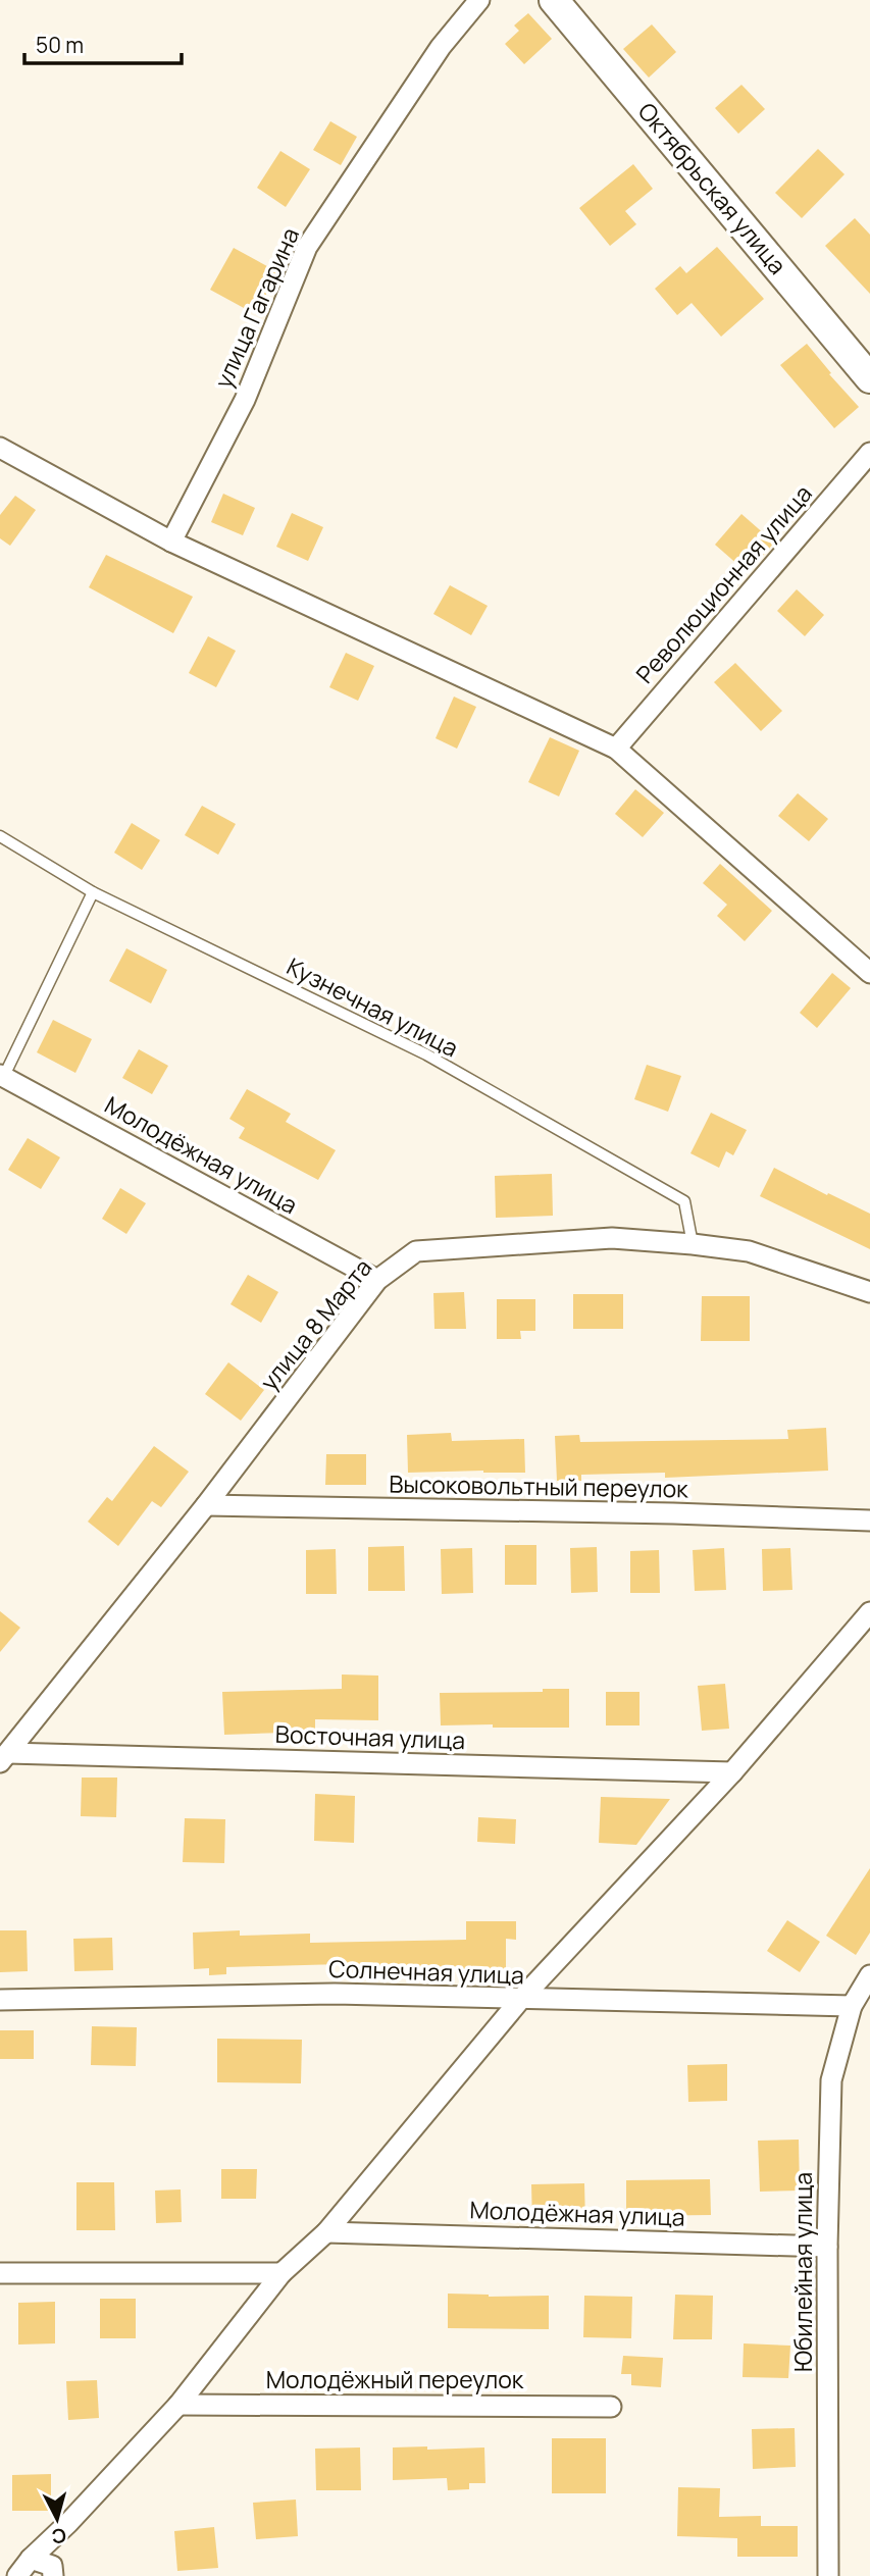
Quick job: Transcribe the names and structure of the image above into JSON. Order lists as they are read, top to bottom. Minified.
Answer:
{"streets":{"street":["Октябрьская улица","улица Гагарина","Революционная улица","Молодёжная улица","улица 8 Марта","Высоковольтный переулок","Восточная улица","Солнечная улица","Юбилейная улица","Молодёжный переулок"],"lane":["Кузнечная улица"]},"crossings":[["Кузнечная улица","улица 8 Марта"],["Молодёжная улица","улица 8 Марта"],["Молодёжная улица","Юбилейная улица"],["улица 8 Марта","Высоковольтный переулок"],["улица 8 Марта","Восточная улица"],["Солнечная улица","Юбилейная улица"]],"scale_bar":"50 m","north":"bottom"}
